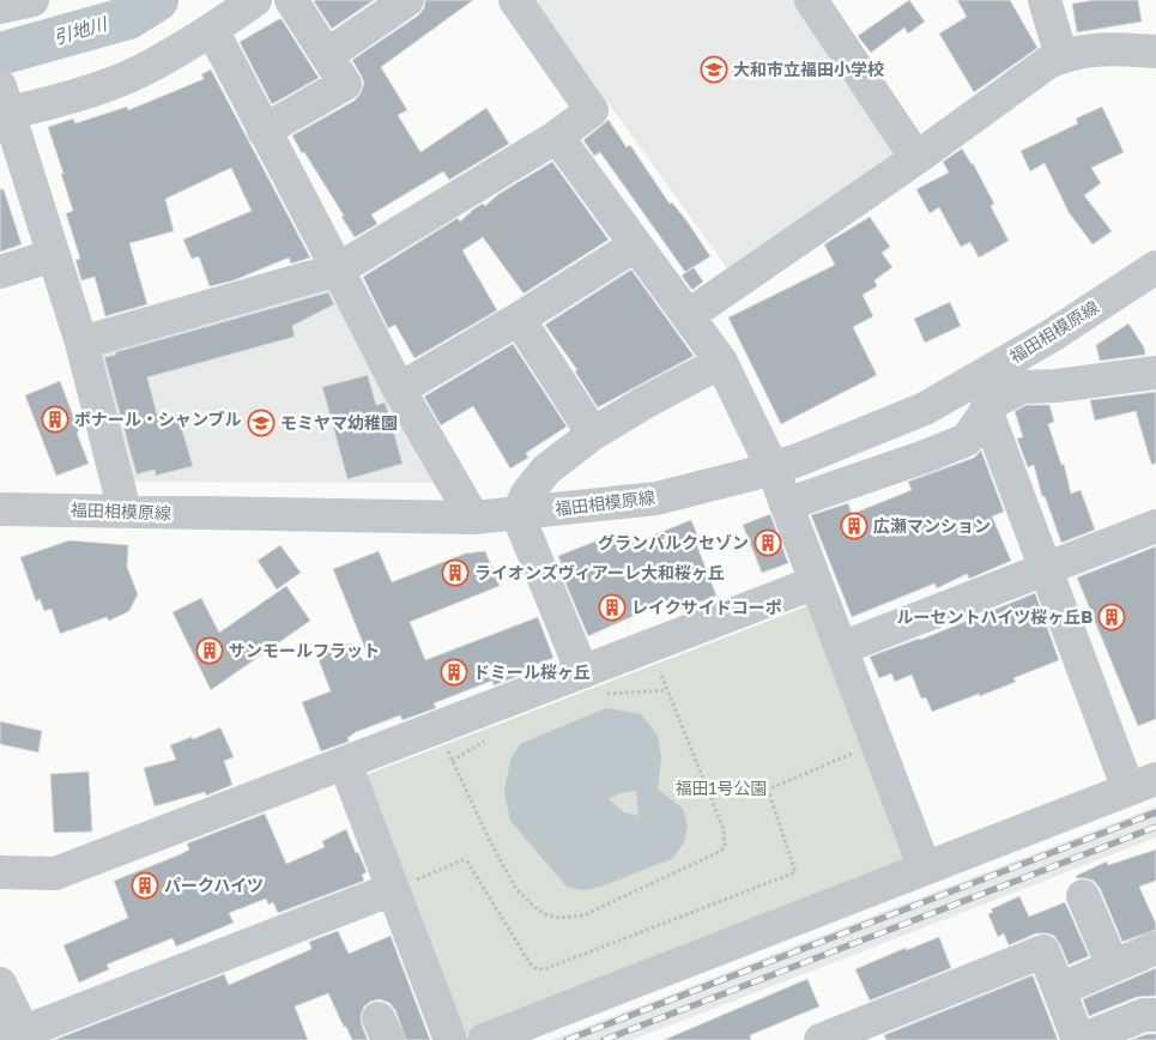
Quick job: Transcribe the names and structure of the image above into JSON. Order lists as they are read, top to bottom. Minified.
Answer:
{"streets":{"street":["福田相模原線"]},"water":["引地川"],"parks":["福田1号公園"],"places":{"school or university":["大和市立福田小学校","モミヤマ幼稚園"],"building":["ボナール・シャンブル","広瀬マンション","グランパルクセゾン","ライオンズヴィアーレ大和桜ヶ丘","レイクサイドコーポ","ルーセントハイツ桜ヶ丘B","サンモールフラット","ドミール桜ヶ丘","パークハイツ"]}}
